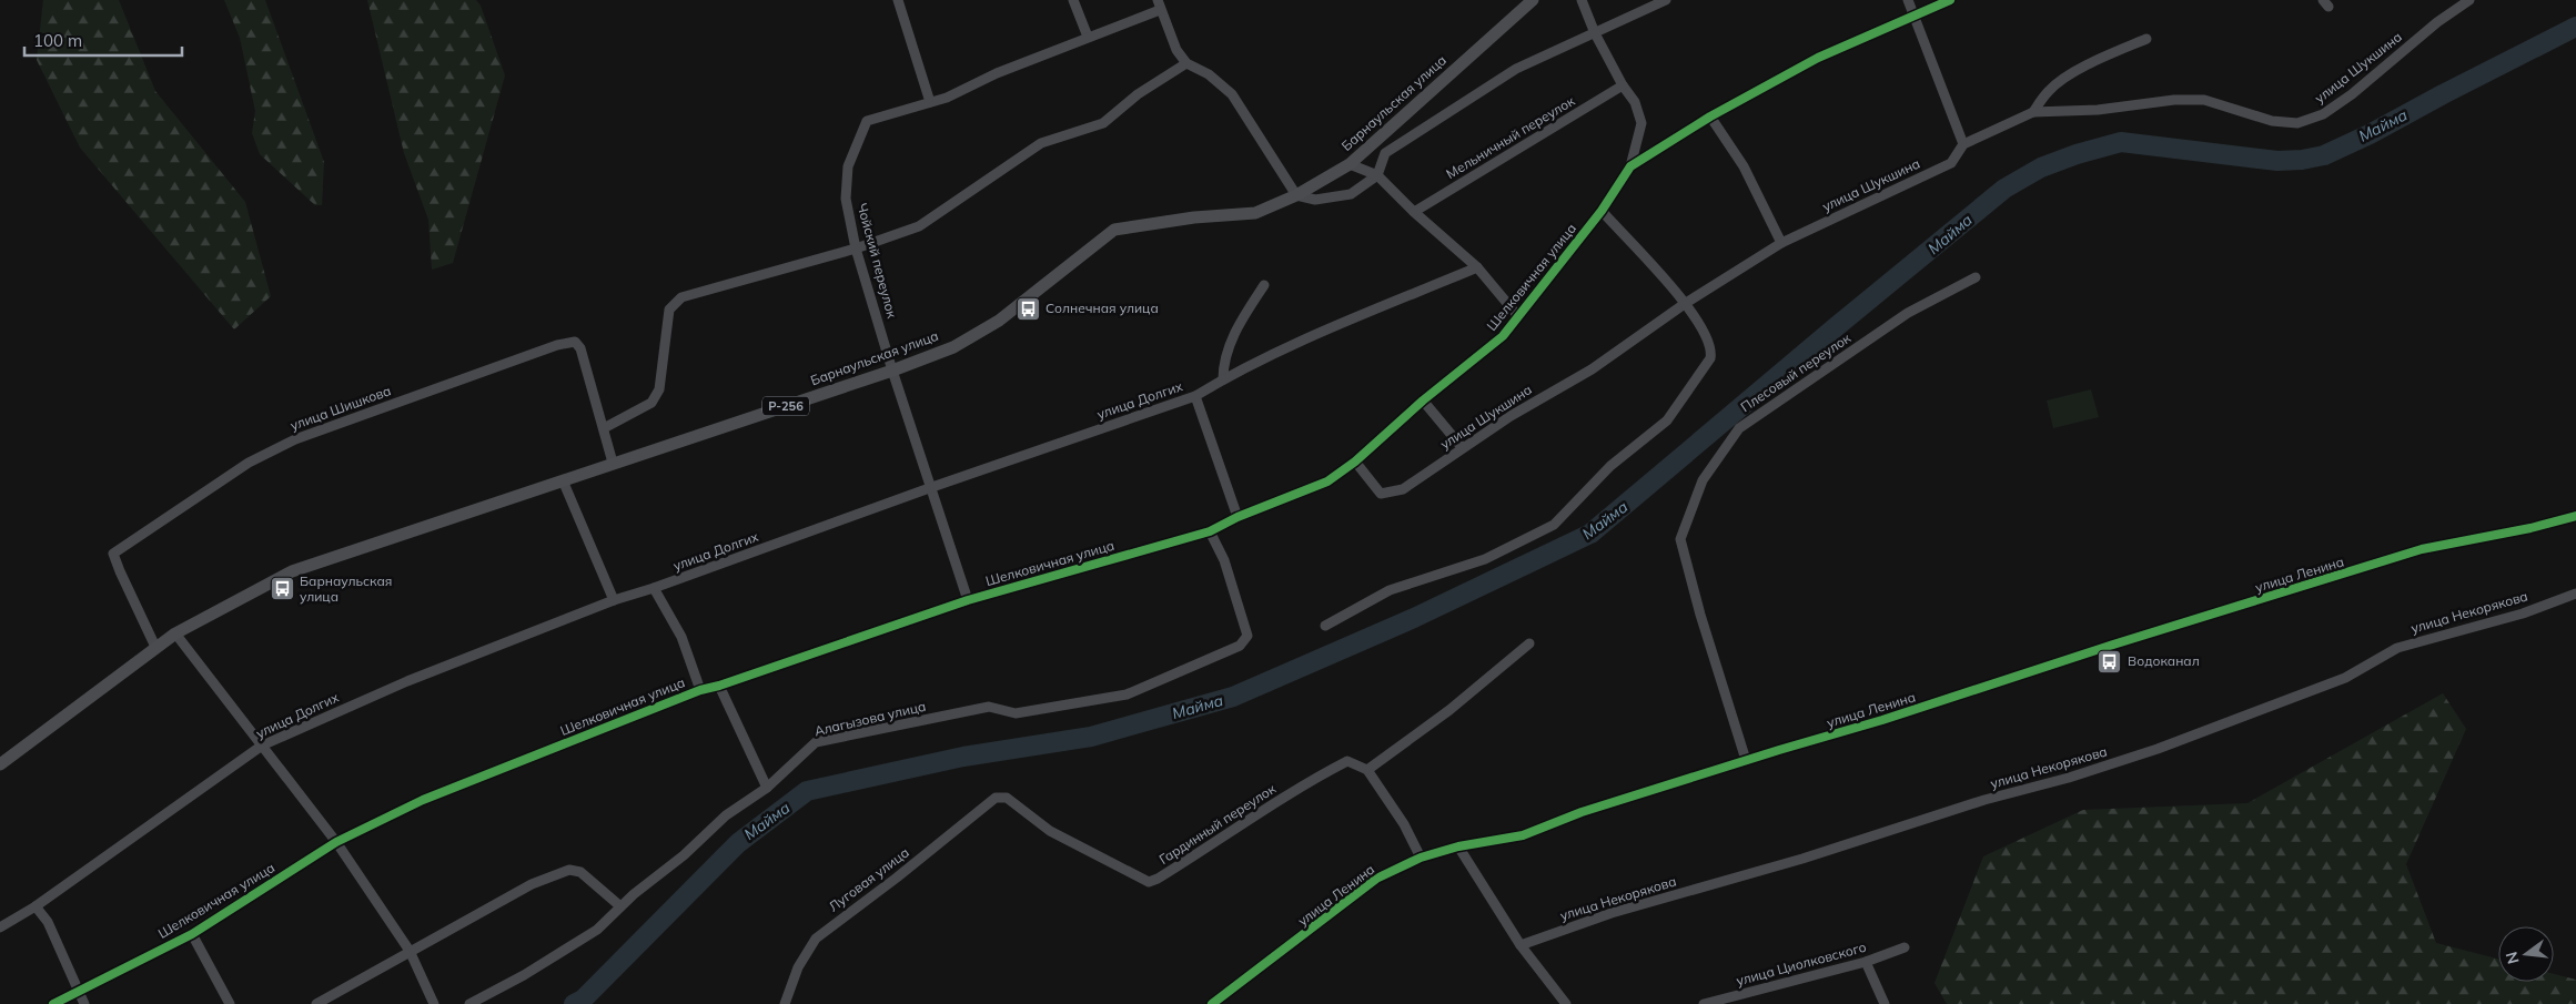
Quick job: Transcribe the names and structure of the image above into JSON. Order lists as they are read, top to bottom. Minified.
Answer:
{"streets":{"main road":["Барнаульская улица","Р-256"],"street":["улица Шукшина","Мельничный переулок","Чойский переулок","Шелковичная улица","Плесовый переулок","улица Долгих","улица Шишкова","улица Ленина","улица Некорякова","Алагызова улица","Гардинный переулок","Луговая улица","улица Циолковского"]},"crossings":[["улица Шукшина","Шелковичная улица"],["Барнаульская улица","Чойский переулок"],["Барнаульская улица","улица Шишкова"],["Чойский переулок","Шелковичная улица"],["Чойский переулок","улица Долгих"],["Шелковичная улица","Алагызова улица"],["Плесовый переулок","улица Ленина"],["Гардинный переулок","Луговая улица"]],"water":["Майма"],"places":{"bus stop":["Солнечная улица","Барнаульская улица","Водоканал"]},"scale_bar":"100 m","north":"left"}
